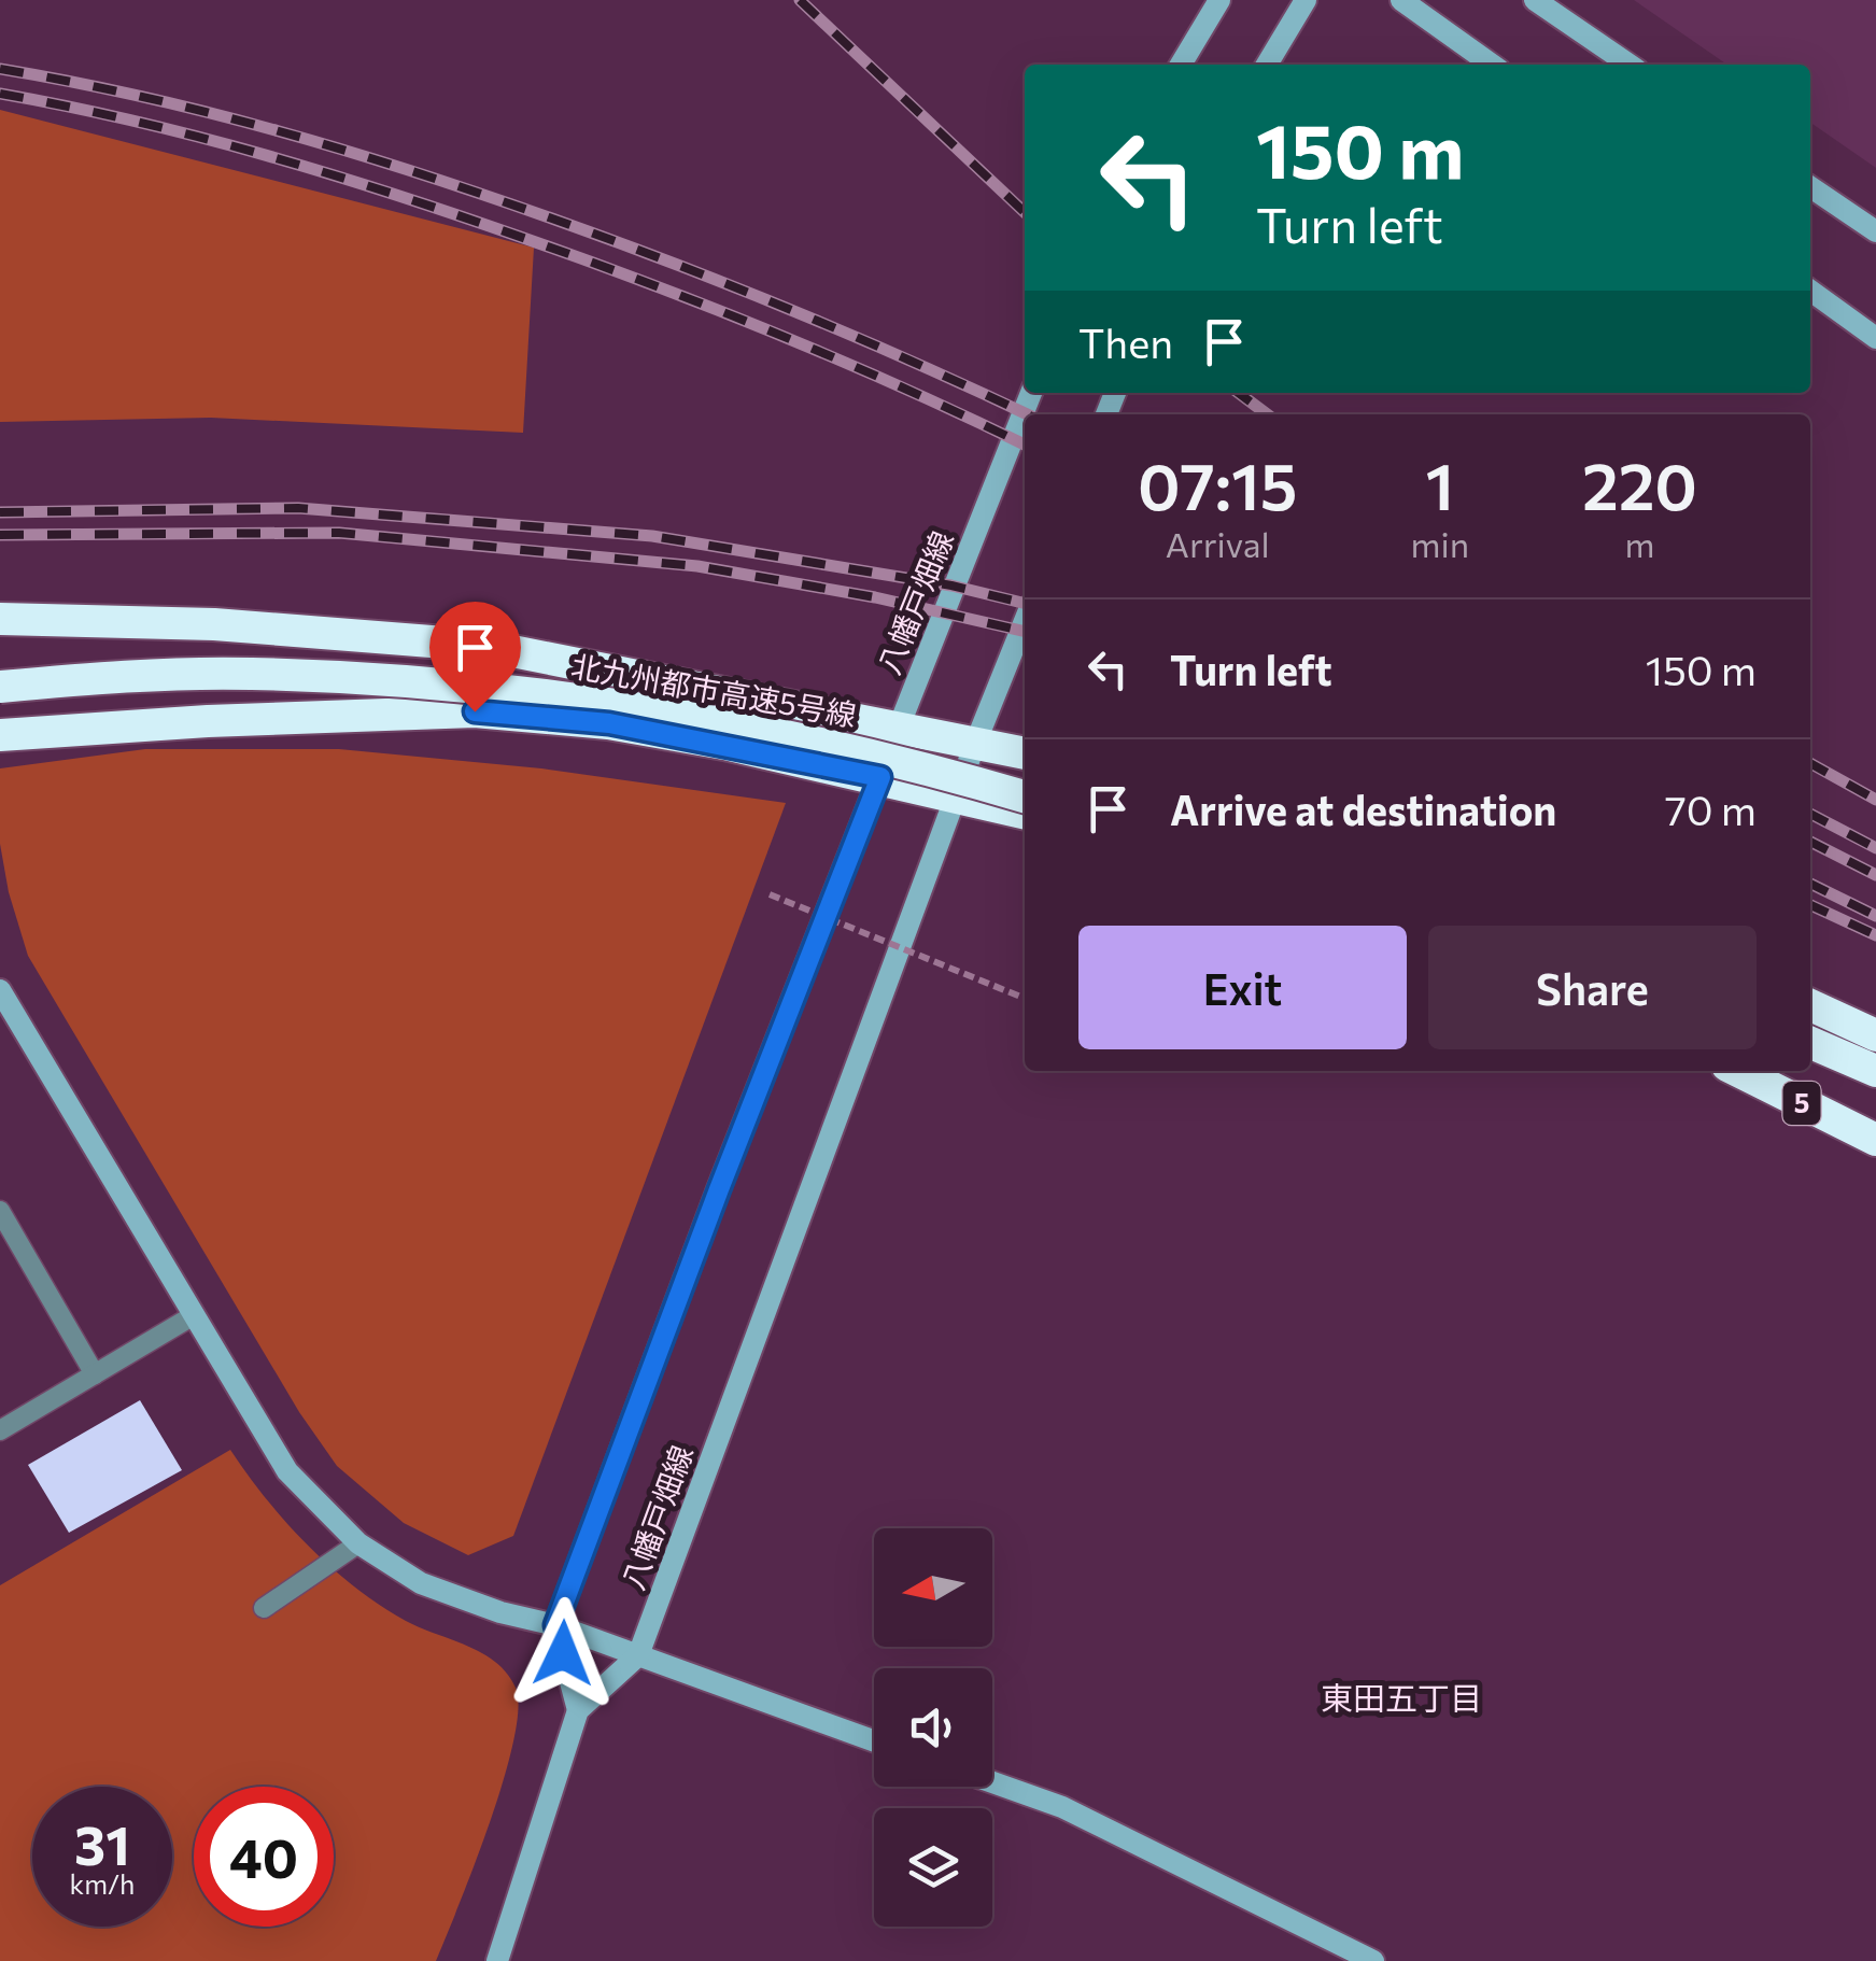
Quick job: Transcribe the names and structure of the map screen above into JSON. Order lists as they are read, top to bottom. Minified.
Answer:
{"streets":{"highway":["北九州都市高速5号線","5"],"street":["八幡戸畑線"]},"districts":["東田五丁目"],"north":"left","page":{"turn":["150 m","Turn left"],"then":"Then","eta":["07:15","Arrival","1","min","220","m"],"list":[{"name":"Turn left","value":"150 m"},{"name":"Arrive at destination","value":"70 m"}],"buttons":["Exit","Share"],"speed":"31 km/h","limit":"40"}}
